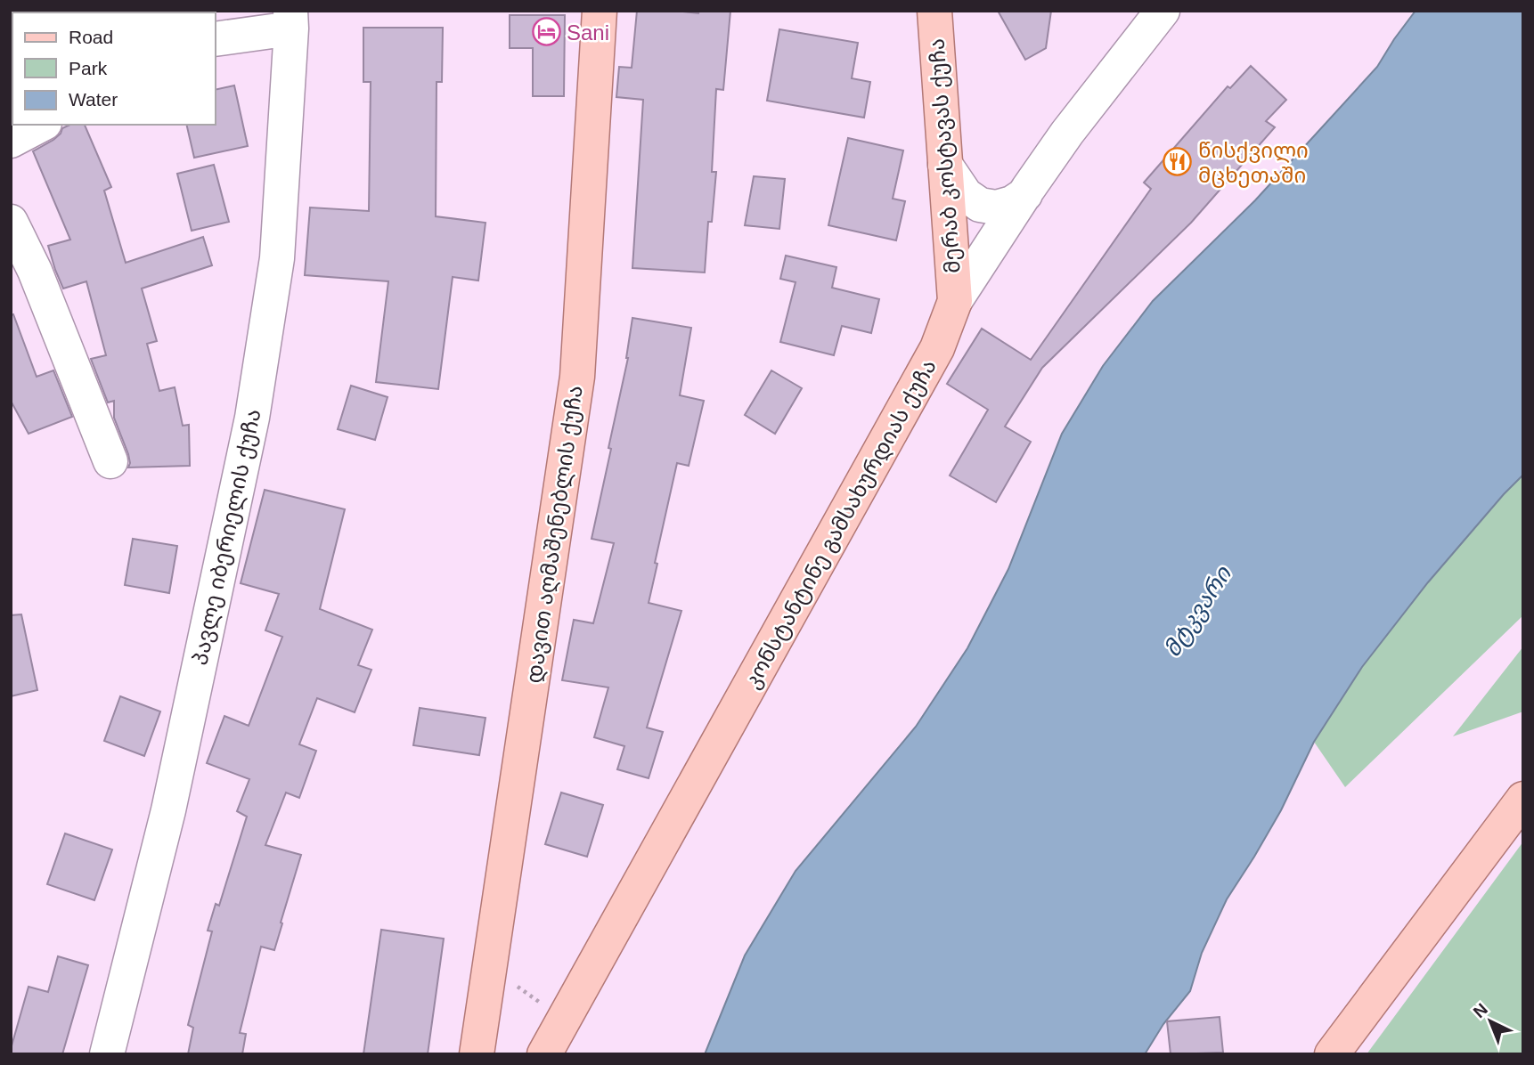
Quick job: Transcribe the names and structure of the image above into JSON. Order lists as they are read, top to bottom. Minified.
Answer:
{"streets":{"main road":["მერაბ კოსტავას ქუჩა","კონსტანტინე გამსახურდიას ქუჩა","დავით აღმაშენებლის ქუჩა"],"street":["პავლე იბერიელის ქუჩა"]},"crossings":[["მერაბ კოსტავას ქუჩა","კონსტანტინე გამსახურდიას ქუჩა"]],"water":["მტკვარი"],"places":{"hotel":["Sani"],"restaurant":["წისქვილი მცხეთაში"]},"legend":["Road","Park","Water"],"north":"top left"}
